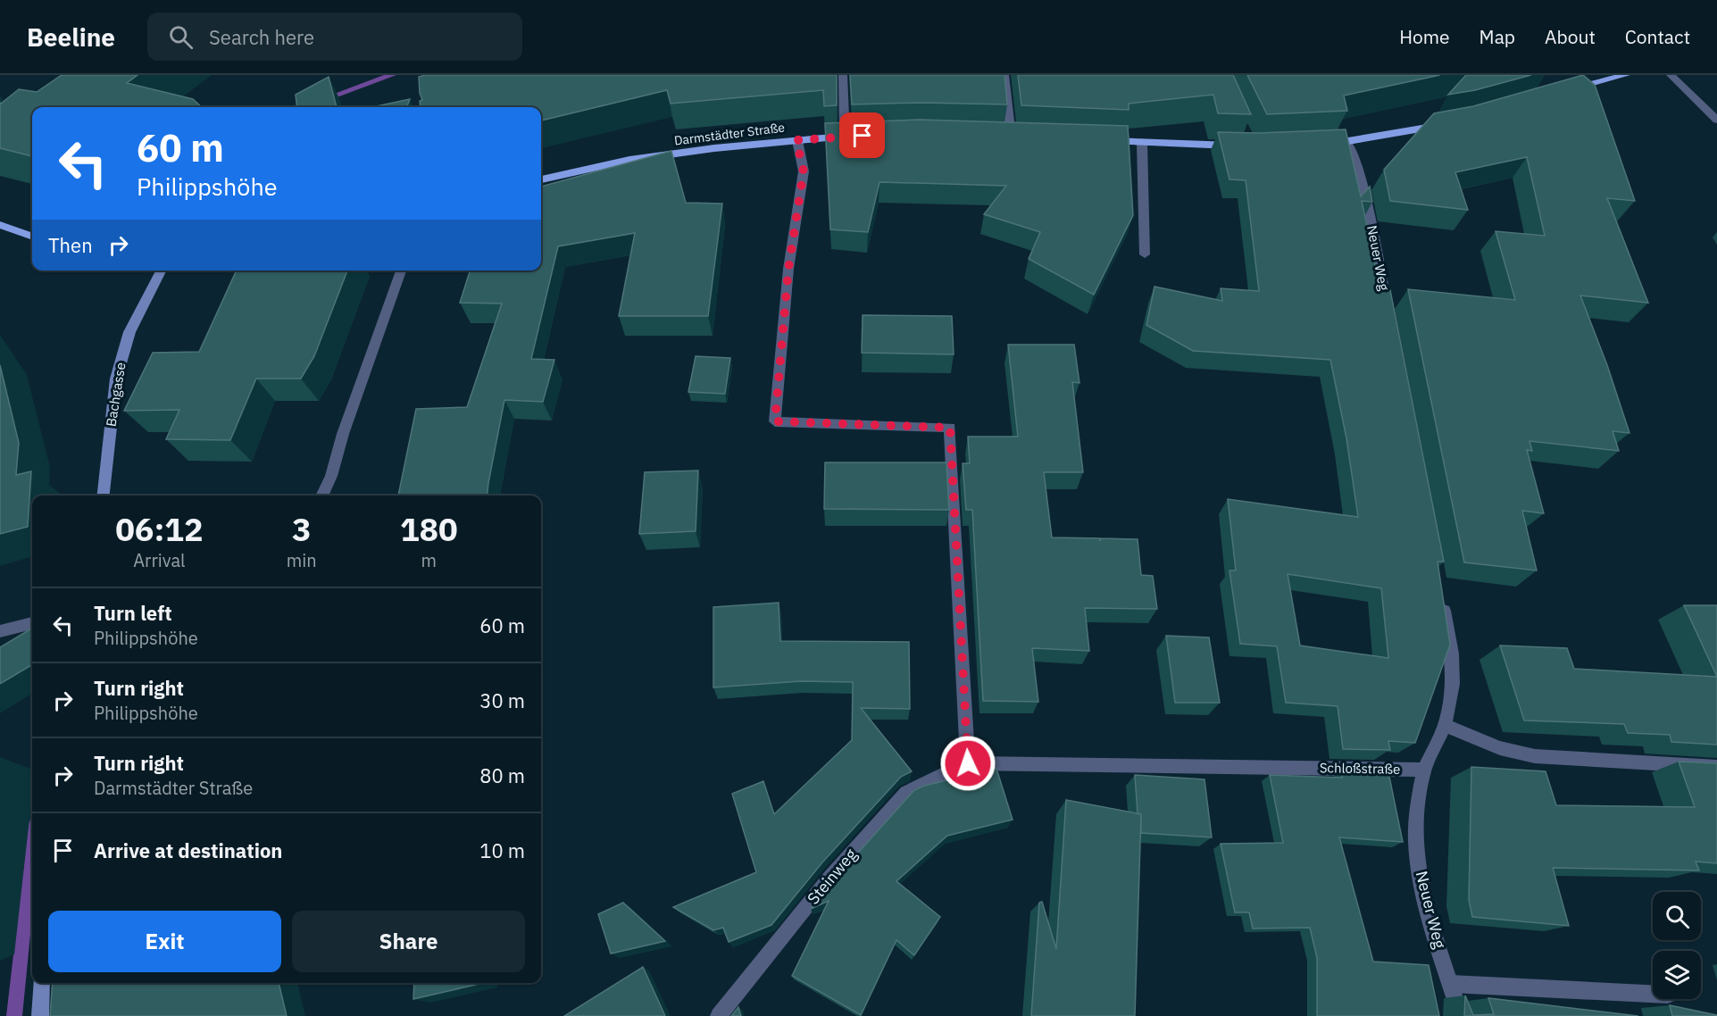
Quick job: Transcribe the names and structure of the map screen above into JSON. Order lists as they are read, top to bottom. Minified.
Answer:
{"streets":{"main road":["Darmstädter Straße","Bachgasse"],"street":["Neuer Weg","Schloßstraße","Steinweg"]},"crossings":[["Neuer Weg","Schloßstraße"],["Schloßstraße","Steinweg"]],"page":{"header":"Beeline","search":"Search here","nav":["Home","Map","About","Contact"],"turn":["60 m","Philippshöhe"],"then":"Then","eta":["06:12","Arrival","3","min","180","m"],"list":[{"name":"Turn left","note":"Philippshöhe","value":"60 m"},{"name":"Turn right","note":"Philippshöhe","value":"30 m"},{"name":"Turn right","note":"Darmstädter Straße","value":"80 m"},{"name":"Arrive at destination","value":"10 m"}],"buttons":["Exit","Share"]}}
